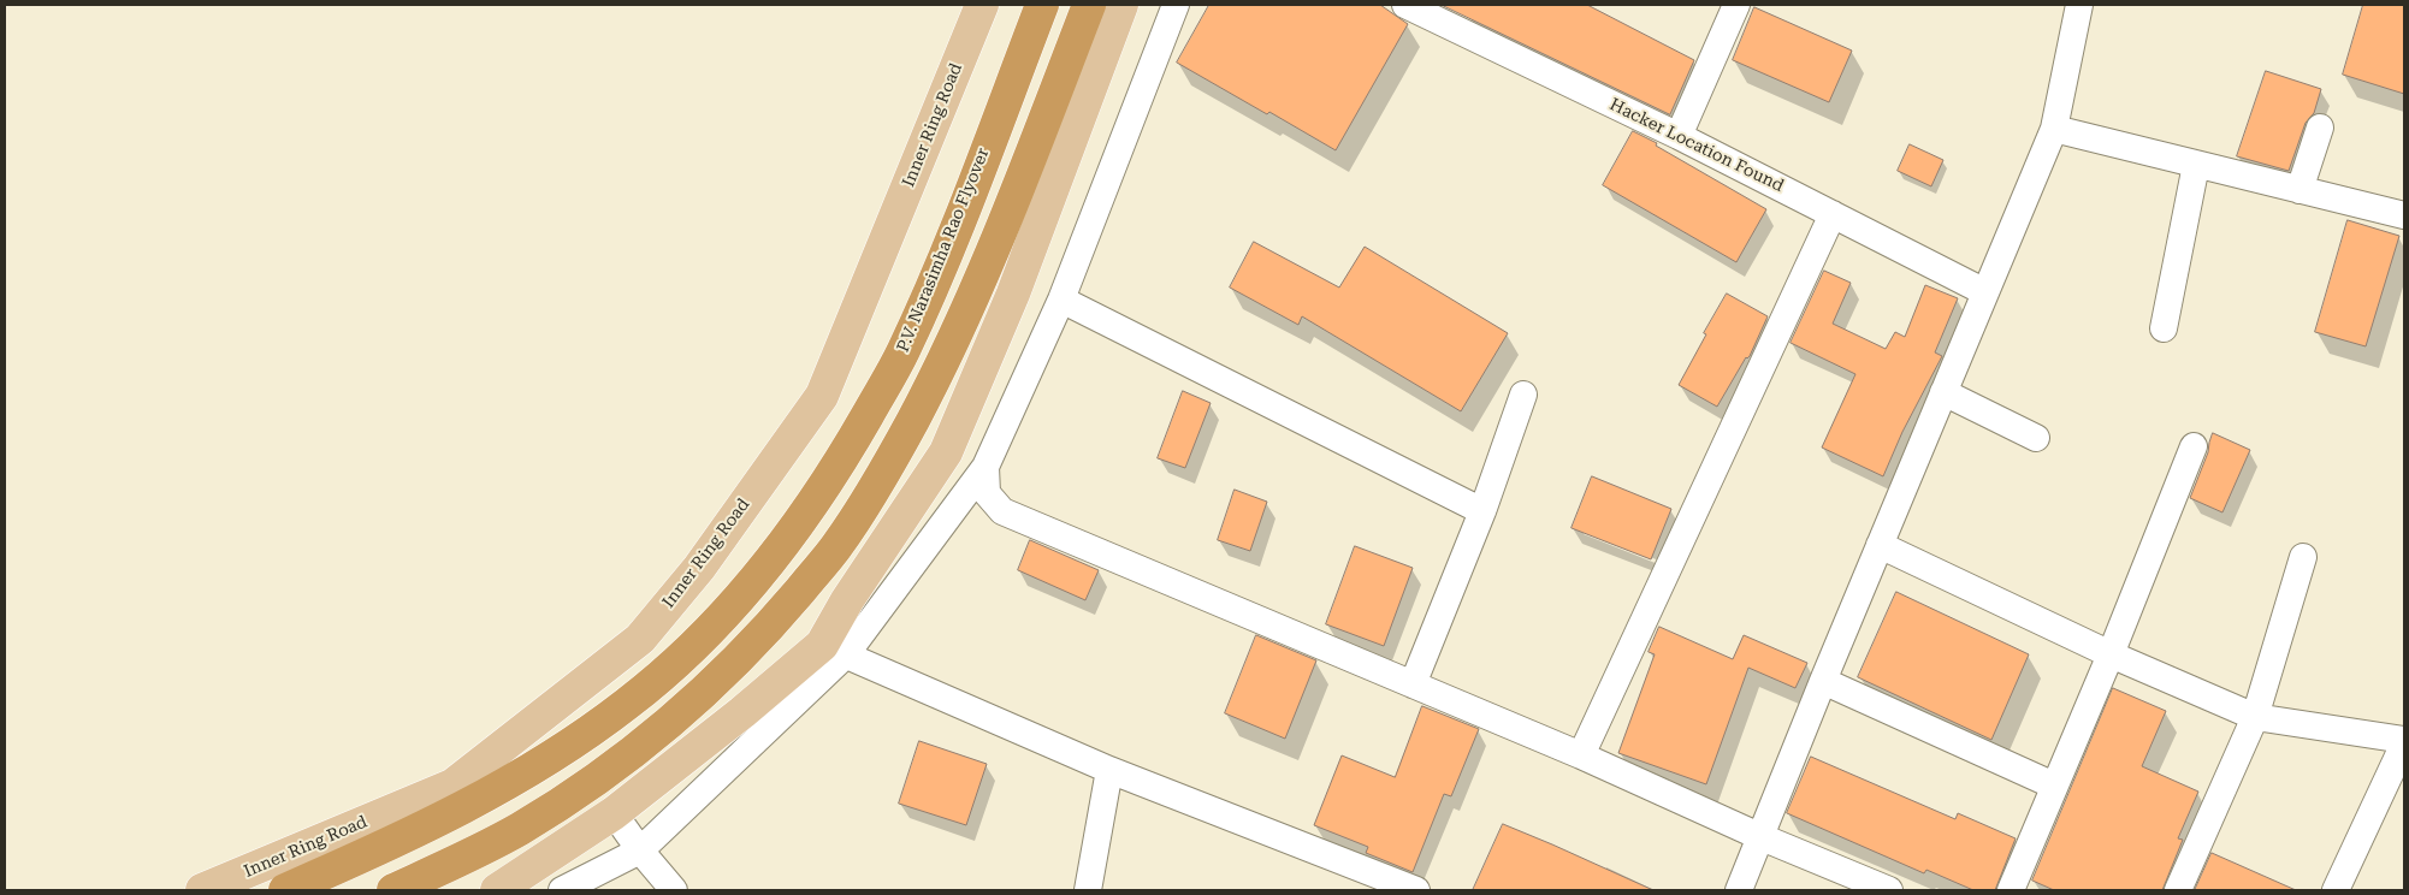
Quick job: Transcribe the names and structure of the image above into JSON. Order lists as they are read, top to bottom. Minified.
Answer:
{"streets":{"highway":["P.V. Narasimha Rao Flyover"],"main road":["Inner Ring Road"],"street":["Hacker Location Found"]}}
